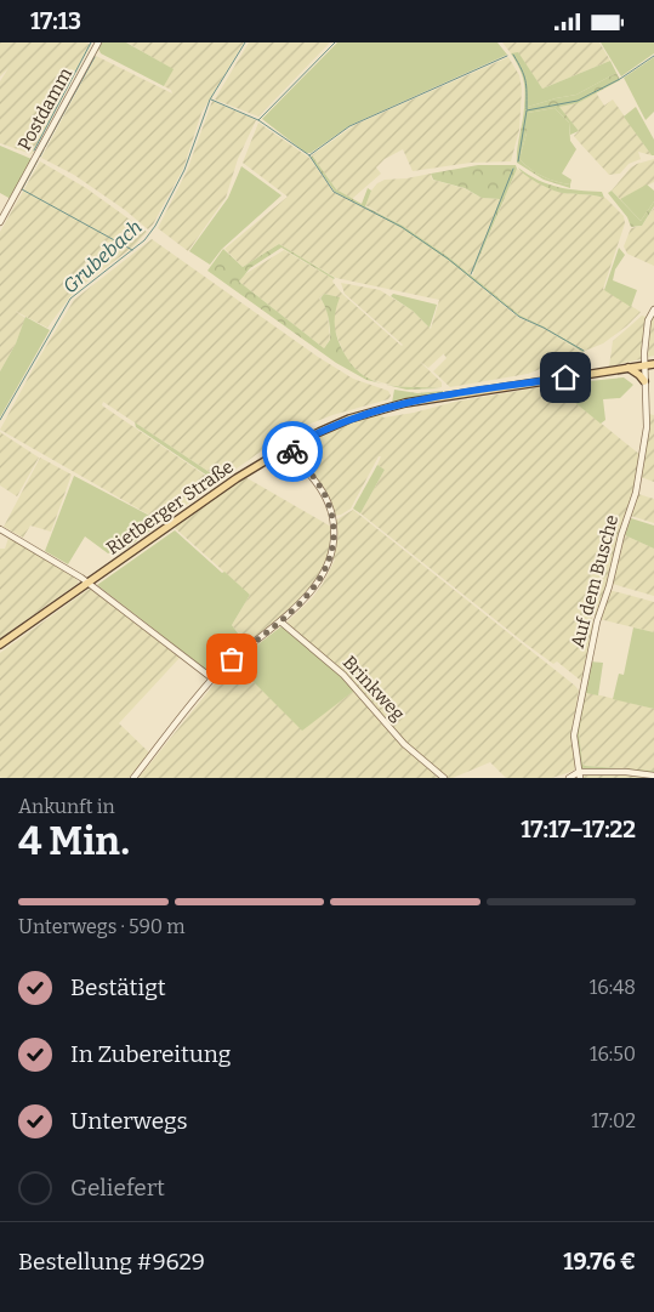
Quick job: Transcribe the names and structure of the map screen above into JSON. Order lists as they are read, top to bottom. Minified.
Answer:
{"streets":{"main road":["Rietberger Straße"],"street":["Postdamm","Auf dem Busche","Brinkweg"]},"crossings":[["Rietberger Straße","Auf dem Busche"]],"water":["Grubebach"],"page":{"status":"17:13","heading":["4 Min.","Ankunft in","17:17–17:22"],"panel":["Bestellung #9629","19.76 €"],"bar":"Unterwegs · 590 m","list":[["Bestätigt","16:48"],["In Zubereitung","16:50"],["Unterwegs","17:02"],"Geliefert"]}}
